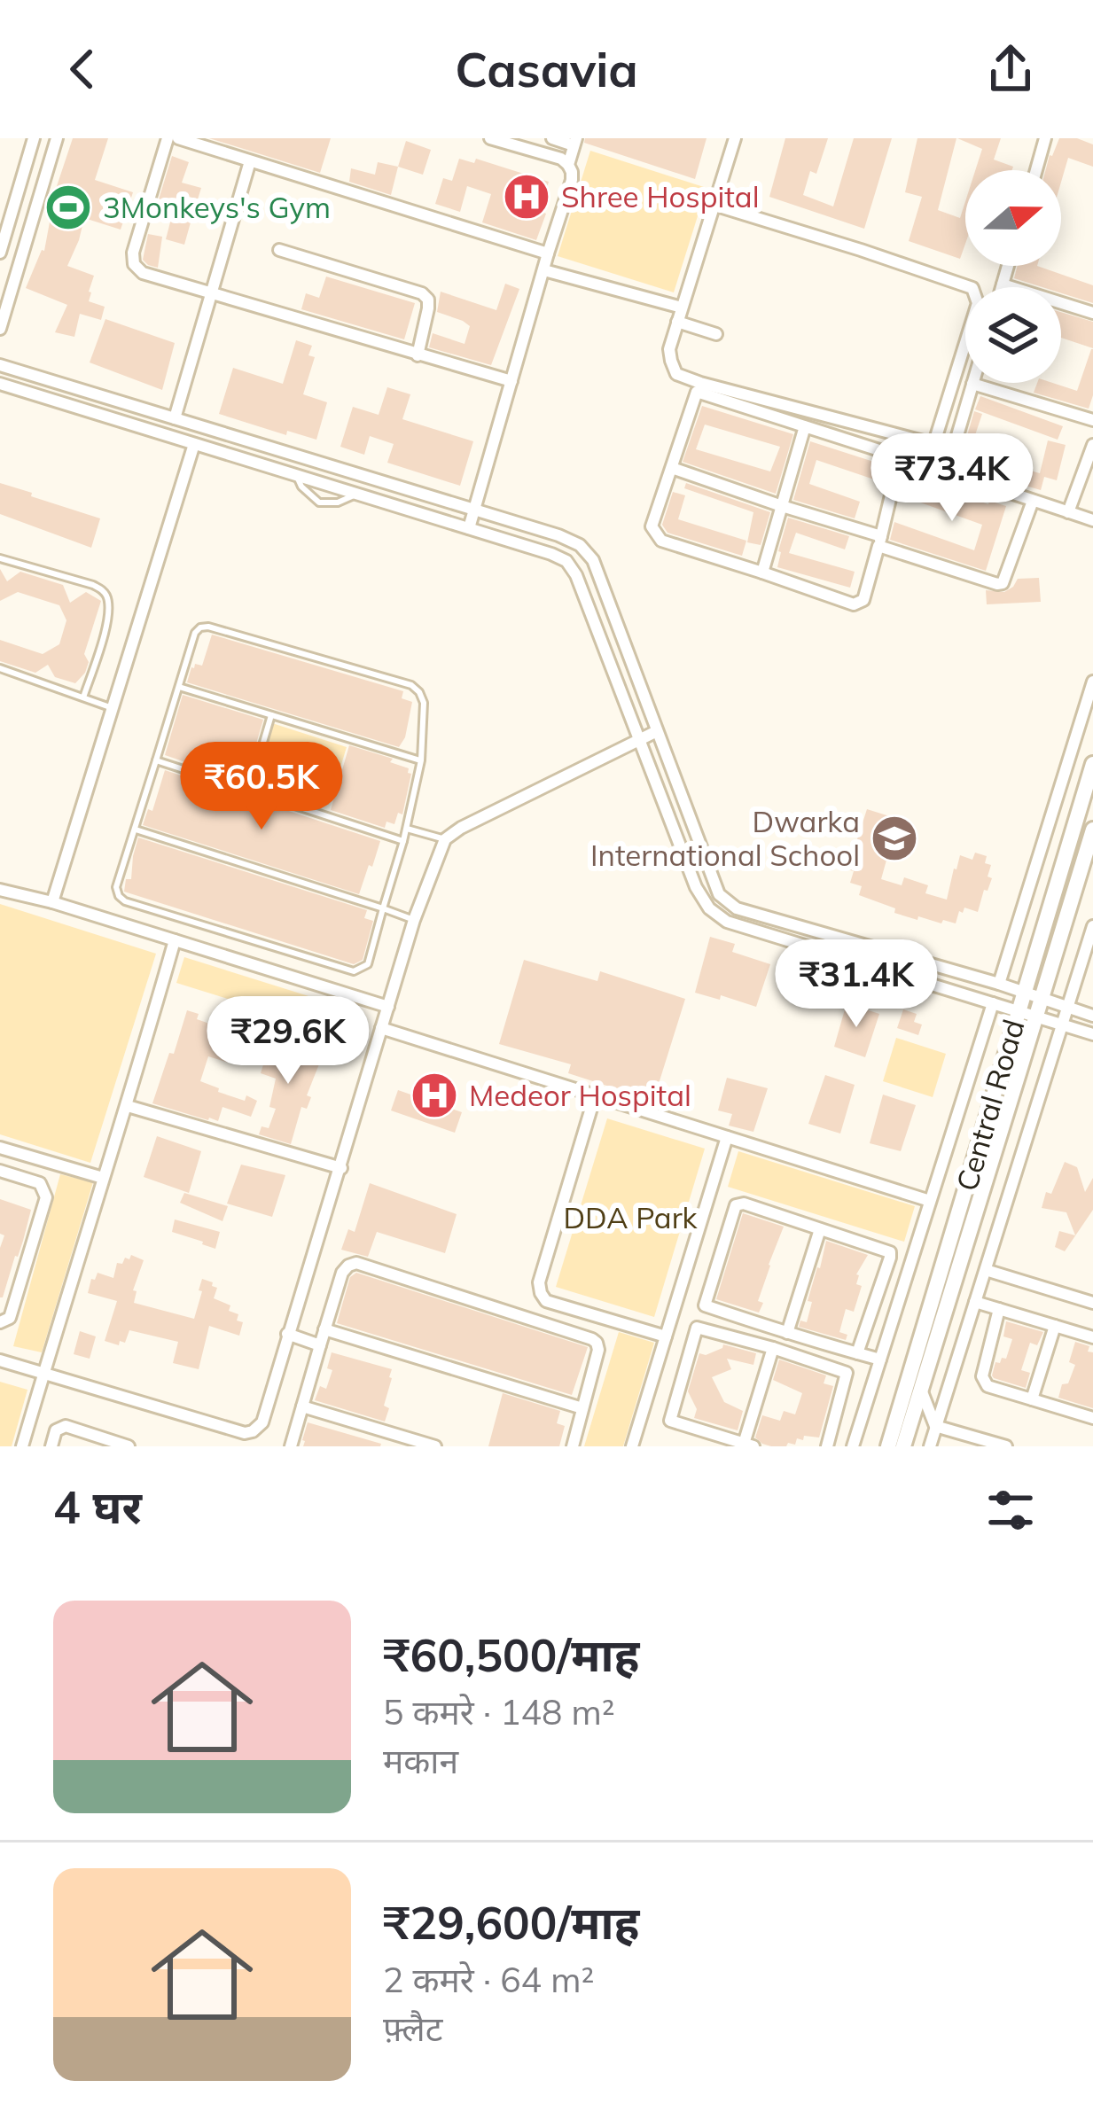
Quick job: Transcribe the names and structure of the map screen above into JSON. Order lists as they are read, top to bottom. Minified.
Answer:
{"streets":{"main road":["Central Road"]},"parks":["DDA Park"],"places":{"hospital":["Shree Hospital","Medeor Hospital"],"sports":["3Monkeys's Gym"],"school or university":["Dwarka International School"]},"north":"right","page":{"header":"Casavia","price":["₹73.4K","₹60.5K","₹31.4K","₹29.6K"],"heading":"4 घर","list":[{"name":"₹60,500/माह","note":"5 कमरे · 148 m² · मकान"},{"name":"₹29,600/माह","note":"2 कमरे · 64 m² · फ़्लैट"}]}}
